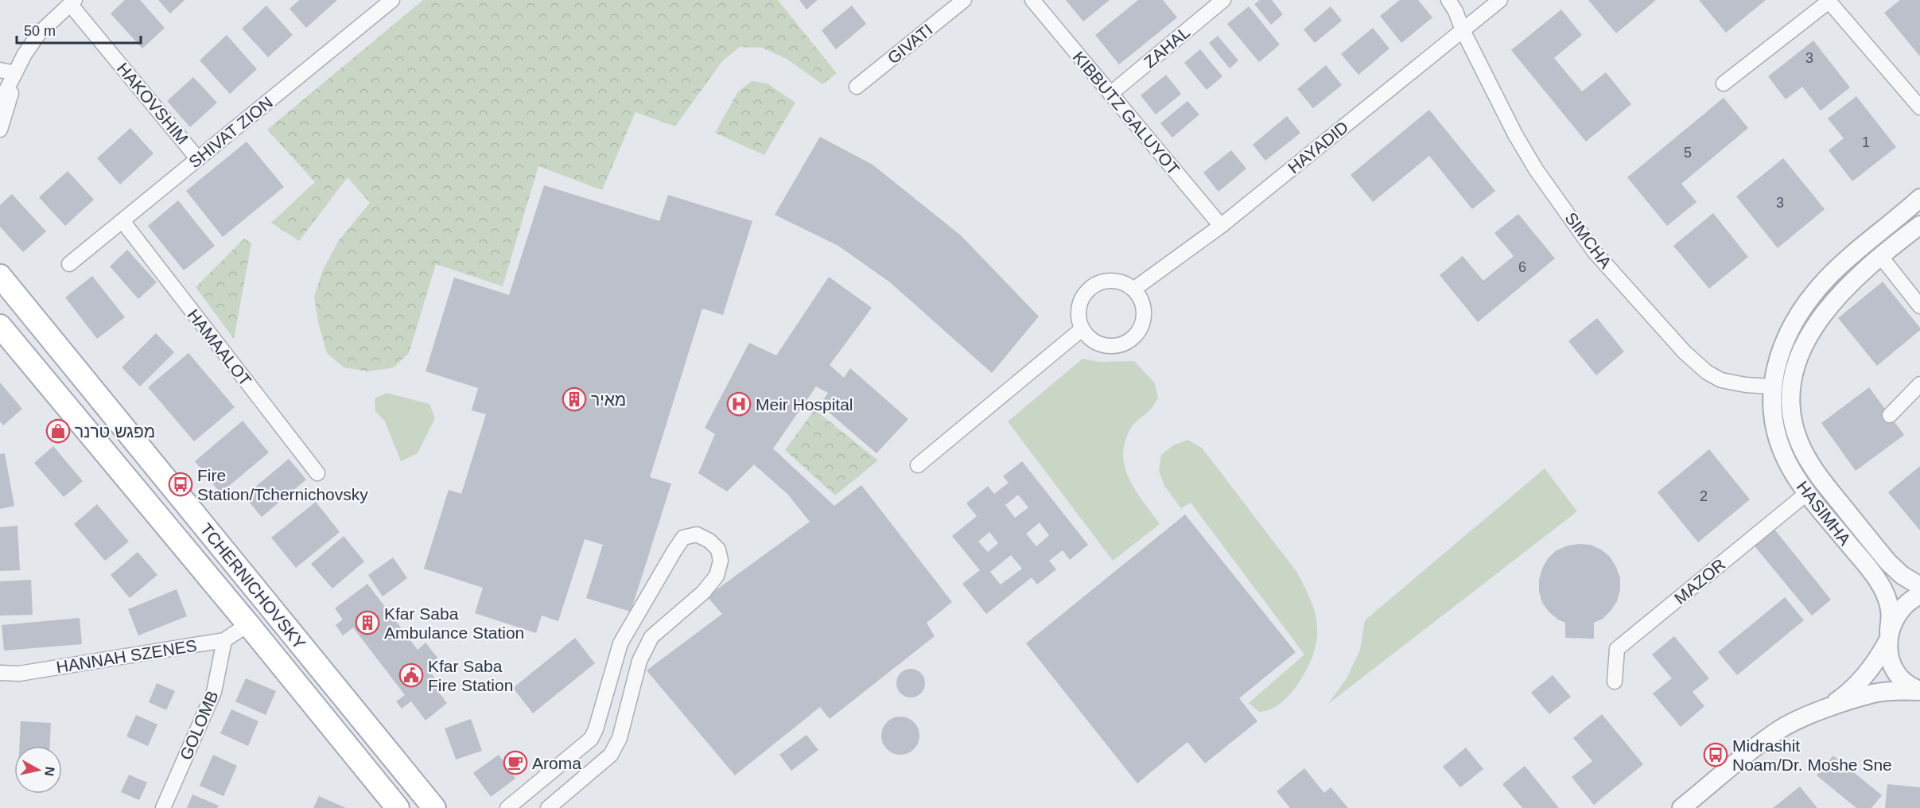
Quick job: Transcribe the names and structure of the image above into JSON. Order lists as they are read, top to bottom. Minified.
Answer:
{"streets":{"main road":["TCHERNICHOVSKY"],"street":["GIVATI","ZAHAL","HAKOVSHIM","KIBBUTZ GALUYOT","SHIVAT ZION","HAYADID","SIMCHA","HAMAALOT","HASIMHA","MAZOR","HANNAH SZENES","GOLOMB"]},"crossings":[["ZAHAL","KIBBUTZ GALUYOT"],["HAKOVSHIM","SHIVAT ZION"],["KIBBUTZ GALUYOT","HAYADID"],["SHIVAT ZION","HAMAALOT"],["HAYADID","SIMCHA"],["SIMCHA","HASIMHA"],["HASIMHA","MAZOR"],["TCHERNICHOVSKY","HANNAH SZENES"],["HANNAH SZENES","GOLOMB"]],"places":{"building":["מאיר","Kfar Saba Ambulance Station"],"hospital":["Meir Hospital"],"shop":["מפגש טרנר"],"bus stop":["Fire Station/Tchernichovsky","Midrashit Noam/Dr. Moshe Sne"],"public building":["Kfar Saba Fire Station"],"cafe":["Aroma"]},"house_numbers":["3","1","5","3","6","2"],"scale_bar":"50 m","north":"right"}
